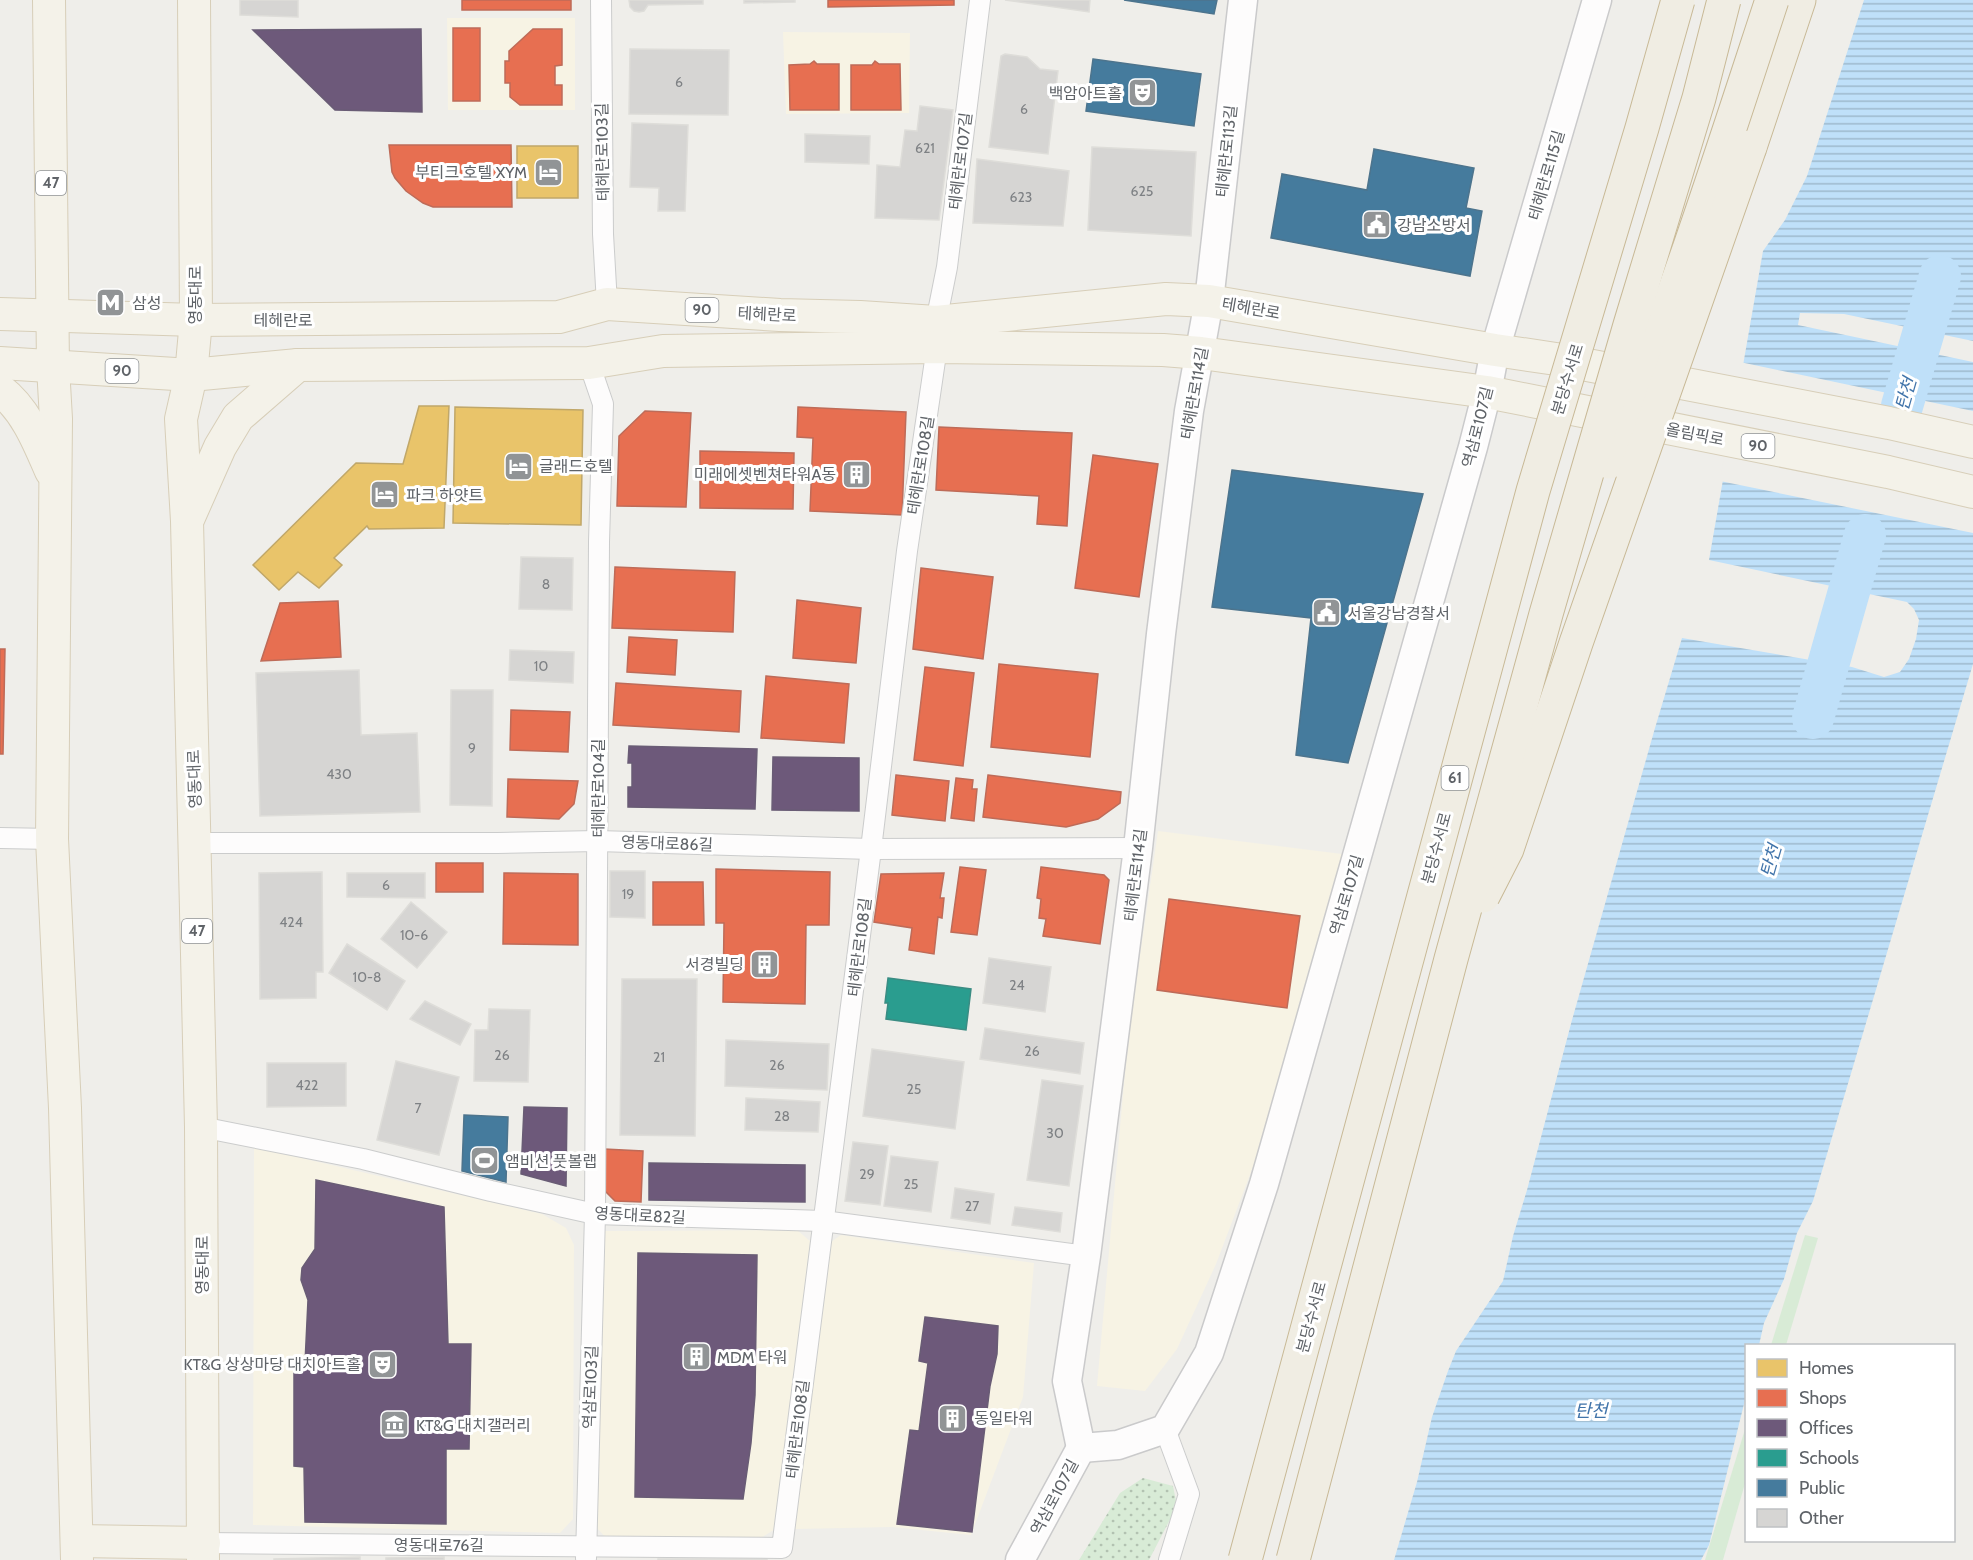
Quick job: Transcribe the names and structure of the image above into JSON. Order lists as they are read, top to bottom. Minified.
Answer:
{"streets":{"highway":["분당수서로","61"],"main road":["47","영동대로","테헤란로","90","올림픽로"],"street":["테헤란로113길","테헤란로103길","테헤란로107길","테헤란로115길","테헤란로114길","역삼로107길","테헤란로108길","테헤란로104길","영동대로86길","영동대로82길","역삼로103길","영동대로76길"]},"crossings":[["테헤란로113길","테헤란로"],["테헤란로113길","테헤란로114길"],["테헤란로103길","테헤란로"],["테헤란로107길","테헤란로"],["테헤란로107길","테헤란로108길"],["테헤란로115길","테헤란로"],["테헤란로115길","90"],["테헤란로115길","역삼로107길"],["47","테헤란로"],["영동대로","테헤란로"],["영동대로","영동대로86길"],["영동대로","영동대로82길"],["영동대로","영동대로76길"],["테헤란로","90"],["테헤란로","테헤란로114길"],["테헤란로","역삼로107길"],["테헤란로","올림픽로"],["테헤란로","테헤란로108길"],["테헤란로","테헤란로104길"],["90","역삼로107길"],["테헤란로114길","역삼로107길"],["테헤란로114길","영동대로86길"],["테헤란로114길","영동대로82길"],["역삼로107길","올림픽로"],["테헤란로108길","영동대로86길"],["테헤란로108길","영동대로82길"],["테헤란로108길","영동대로76길"],["테헤란로104길","영동대로86길"],["테헤란로104길","영동대로82길"],["테헤란로104길","역삼로103길"],["영동대로82길","역삼로103길"],["역삼로103길","영동대로76길"]],"water":["탄천"],"places":{"theatre":["백암아트홀","KT&G 상상마당 대치아트홀"],"hotel":["부티크 호텔 XYM","글래드호텔","파크 하얏트"],"public building":["강남소방서","서울강남경찰서"],"metro station":["삼성"],"building":["미래에셋벤쳐타워A동","서경빌딩","MDM 타워","동일타워"],"sports":["앰비션 풋볼랩"],"museum":["KT&G 대치갤러리"]},"house_numbers":["6","6","621","625","623","8","10","9","430","6","19","424","10-6","10-8","24","26","26","21","26","422","25","7","28","30","29","25","27"],"legend":["Homes","Shops","Offices","Schools","Public","Other"]}
